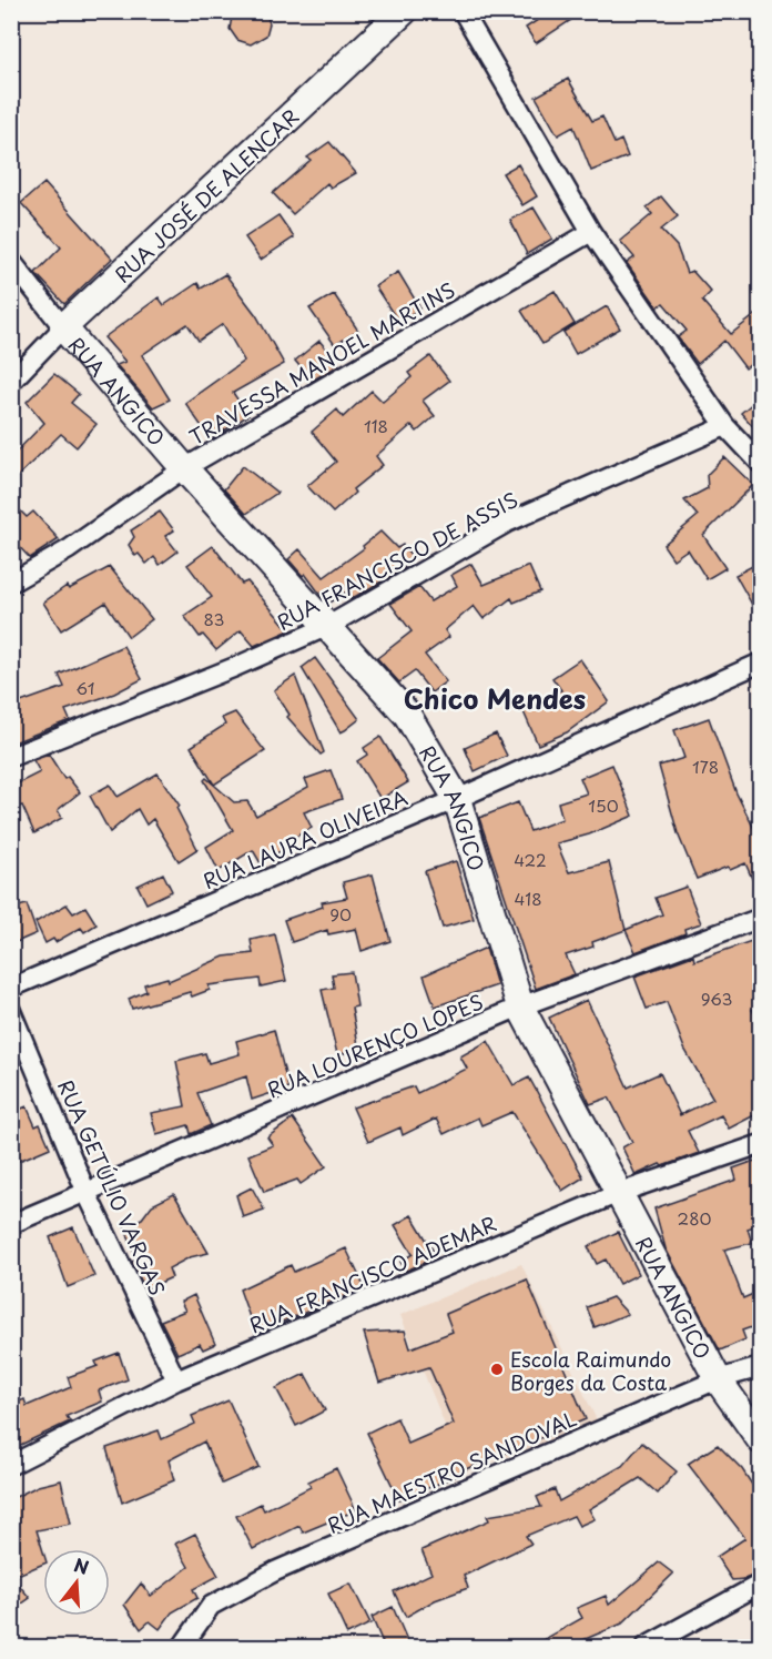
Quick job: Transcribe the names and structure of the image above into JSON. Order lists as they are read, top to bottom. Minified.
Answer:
{"streets":{"street":["RUA JOSÉ DE ALENCAR","TRAVESSA MANOEL MARTINS","RUA ANGICO","RUA FRANCISCO DE ASSIS","RUA LAURA OLIVEIRA","RUA LOURENÇO LOPES","RUA GETÚLIO VARGAS","RUA FRANCISCO ADEMAR","RUA MAESTRO SANDOVAL"]},"crossings":[["RUA JOSÉ DE ALENCAR","RUA ANGICO"],["TRAVESSA MANOEL MARTINS","RUA ANGICO"],["RUA ANGICO","RUA FRANCISCO DE ASSIS"],["RUA ANGICO","RUA LAURA OLIVEIRA"],["RUA ANGICO","RUA LOURENÇO LOPES"],["RUA ANGICO","RUA FRANCISCO ADEMAR"],["RUA ANGICO","RUA MAESTRO SANDOVAL"],["RUA LOURENÇO LOPES","RUA GETÚLIO VARGAS"],["RUA GETÚLIO VARGAS","RUA FRANCISCO ADEMAR"]],"districts":["Chico Mendes"],"places":["Escola Raimundo Borges da Costa"],"house_numbers":["118","83","61","178","150","422","418","90","963","280"],"north":"top"}
